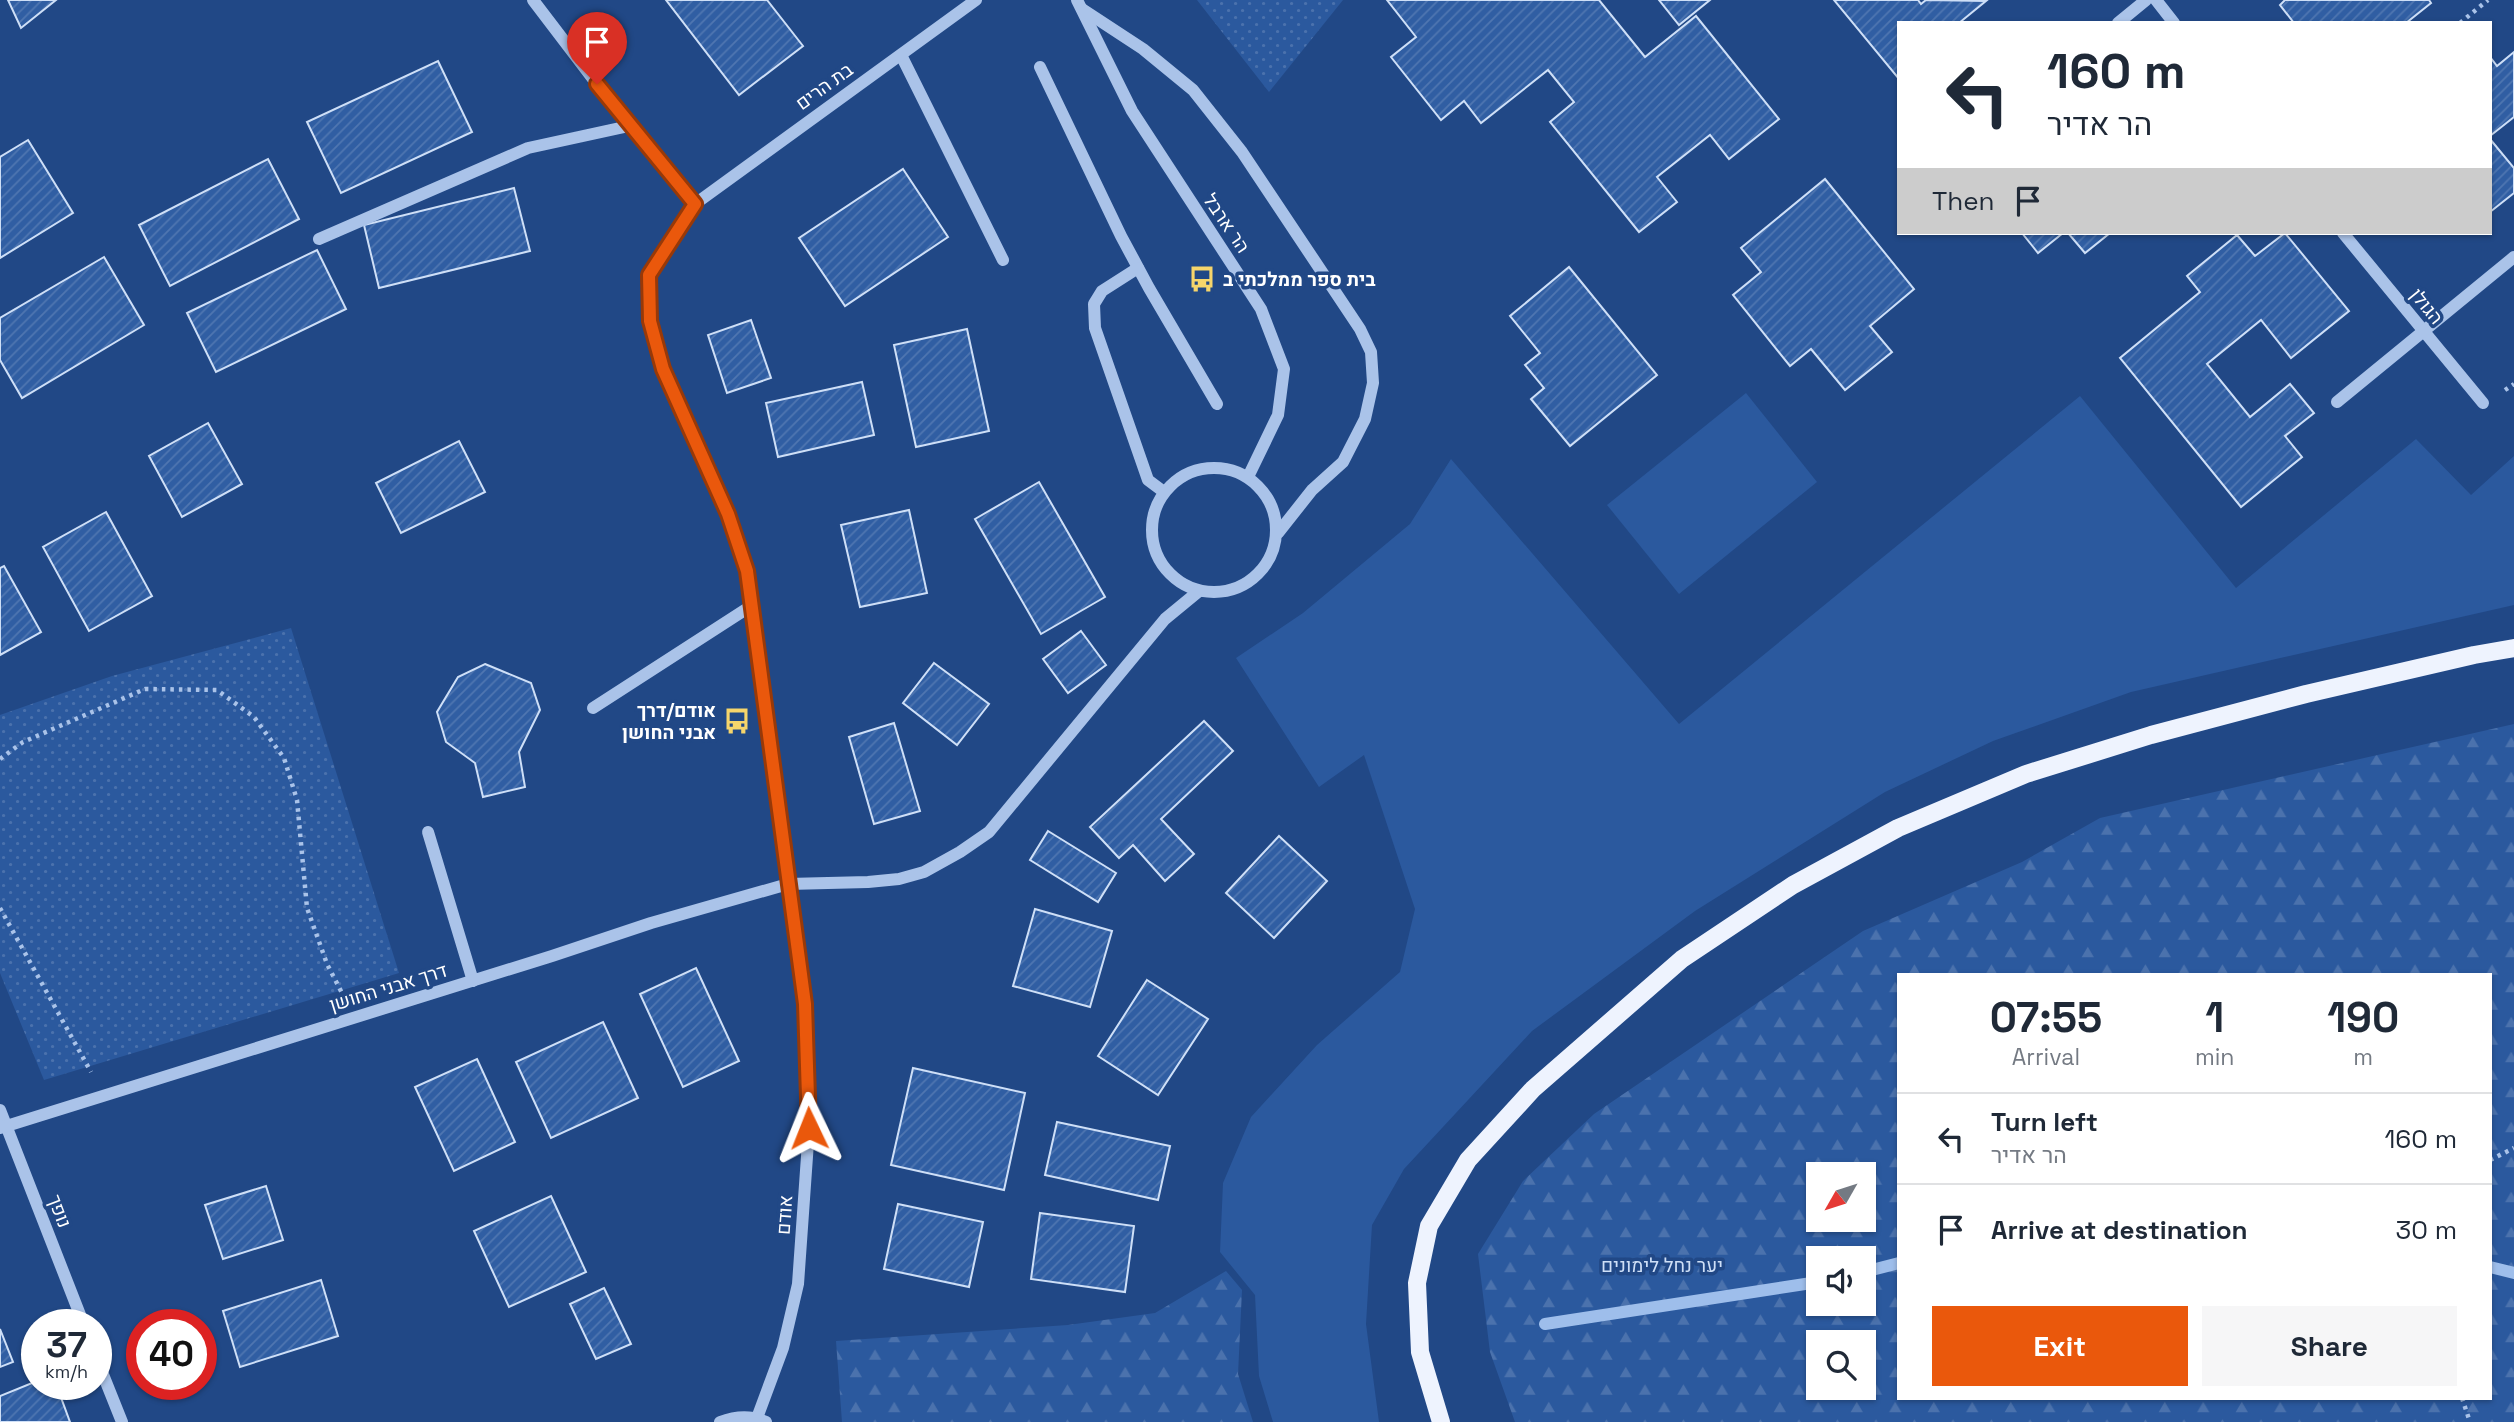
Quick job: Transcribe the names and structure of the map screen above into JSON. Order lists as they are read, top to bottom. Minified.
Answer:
{"streets":{"street":["בת הרים","הר ארבל","הגולן","דרך אבני החושן","נופך","אודם"]},"crossings":[["בת הרים","אודם"],["הר ארבל","דרך אבני החושן"],["דרך אבני החושן","נופך"],["דרך אבני החושן","אודם"]],"parks":["יער נחל לימונים"],"places":{"bus stop":["בית ספר ממלכתי ב","אודם/דרך אבני החושן"]},"north":"bottom left","page":{"turn":["160 m","הר אדיר"],"then":"Then","eta":["07:55","Arrival","1","min","190","m"],"list":[{"name":"Turn left","note":"הר אדיר","value":"160 m"},{"name":"Arrive at destination","value":"30 m"}],"buttons":["Exit","Share"],"speed":"37 km/h","limit":"40"}}
